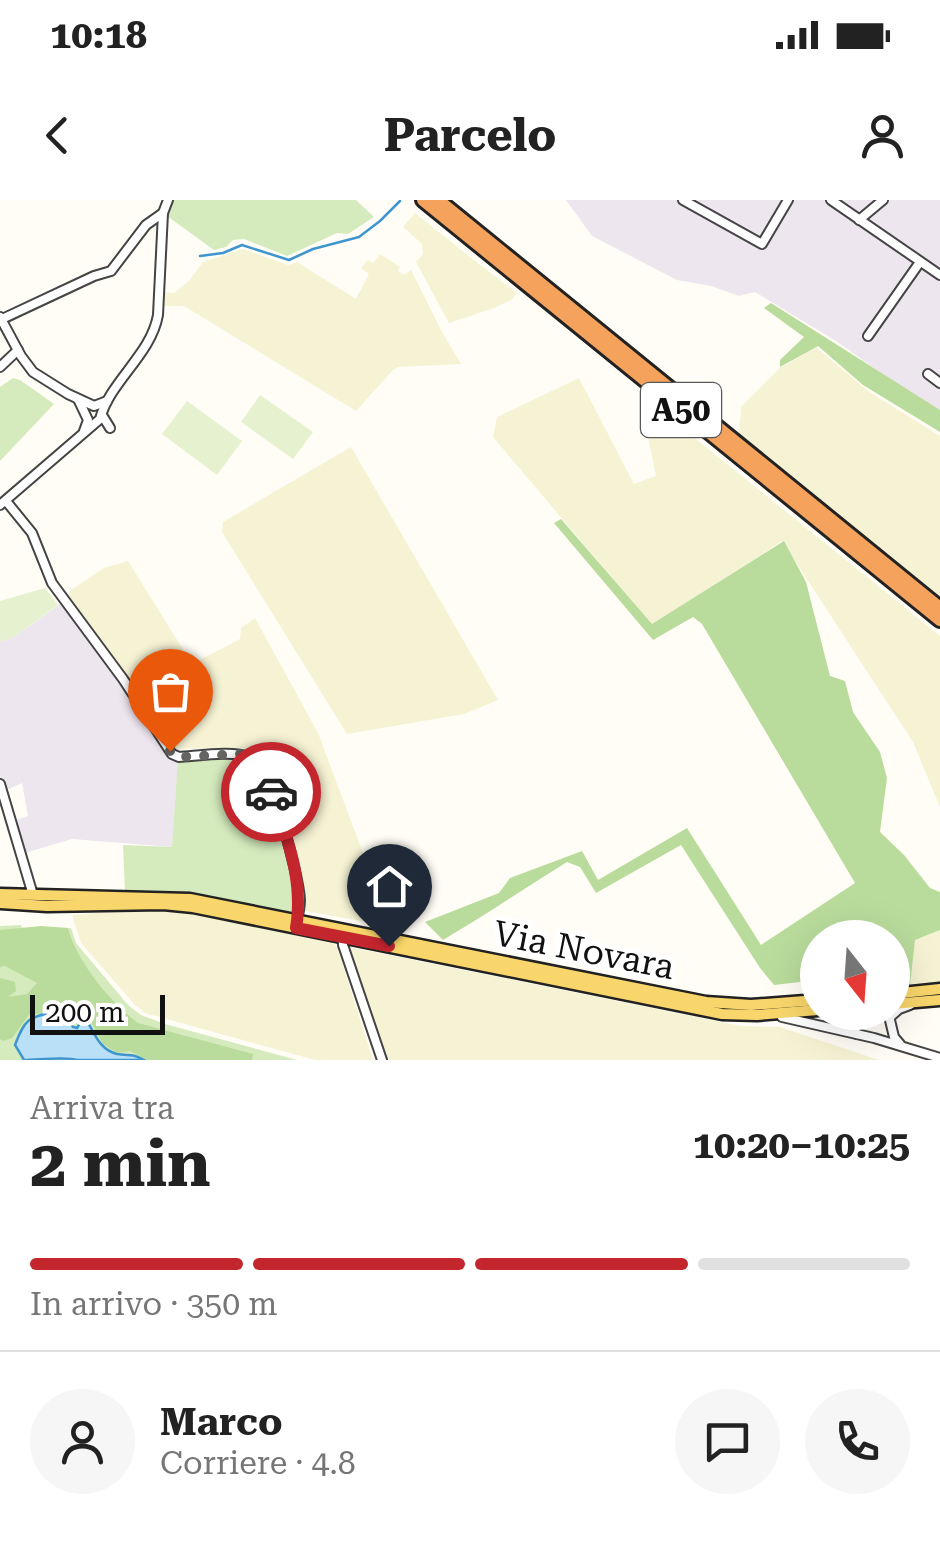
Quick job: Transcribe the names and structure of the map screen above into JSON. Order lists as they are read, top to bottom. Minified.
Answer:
{"streets":{"highway":["A50"],"main road":["Via Novara"]},"scale_bar":"200 m","north":"bottom","page":{"status":"10:18","header":"Parcelo","scale":"200 m","heading":["2 min","Arriva tra","10:20–10:25"],"panel":["Marco","Corriere · 4.8"],"bar":"In arrivo · 350 m"}}
